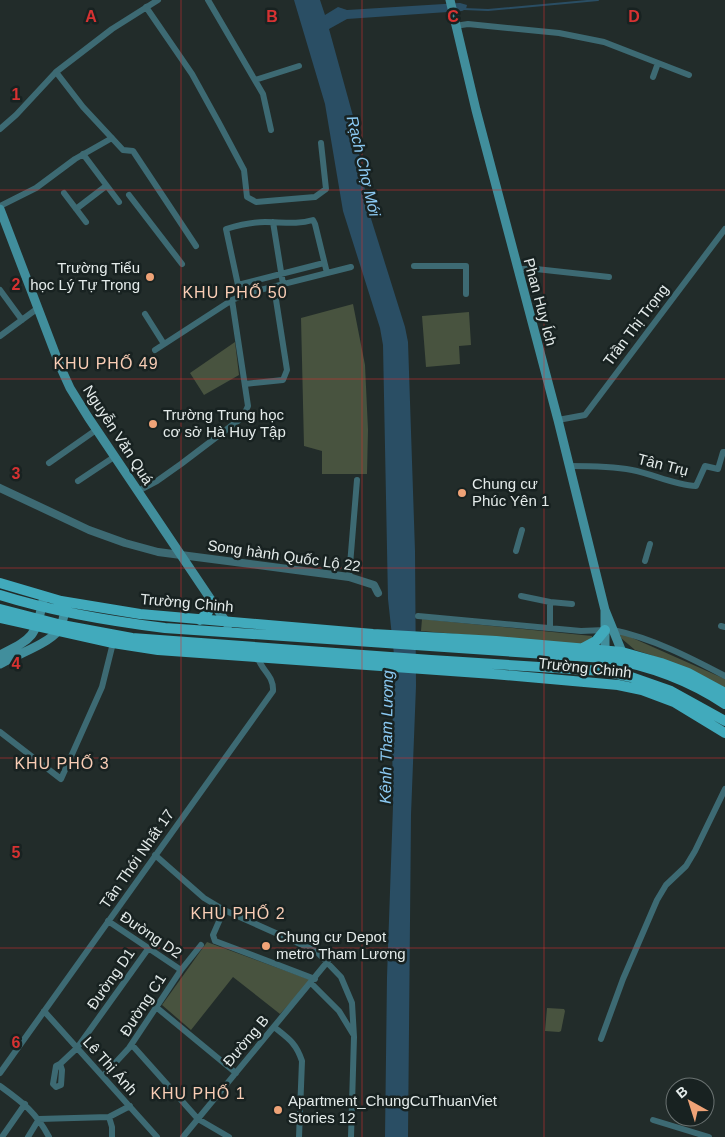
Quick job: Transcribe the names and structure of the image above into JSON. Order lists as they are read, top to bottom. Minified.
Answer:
{"streets":{"main road":["Phan Huy Ích","Nguyễn Văn Quá","Trường Chinh"],"street":["Trần Thị Trọng","Tân Trụ","Song hành Quốc Lộ 22","Tân Thới Nhất 17","Đường D2","Đường D1","Đường C1","Đường B","Lê Thị Ánh"]},"crossings":[["Phan Huy Ích","Trần Thị Trọng"],["Phan Huy Ích","Tân Trụ"],["Nguyễn Văn Quá","Song hành Quốc Lộ 22"],["Nguyễn Văn Quá","Trường Chinh"],["Tân Thới Nhất 17","Đường D2"],["Tân Thới Nhất 17","Lê Thị Ánh"],["Đường D2","Đường D1"],["Đường D2","Đường C1"],["Đường D1","Lê Thị Ánh"],["Đường C1","Lê Thị Ánh"]],"districts":["KHU PHỐ 50","KHU PHỐ 49","KHU PHỐ 3","KHU PHỐ 2","KHU PHỐ 1"],"water":["Rạch Chợ Mới","Kênh Tham Lương"],"places":["Trường Tiểu học Lý Tự Trọng","Trường Trung học cơ sở Hà Huy Tập","Chung cư Phúc Yên 1","Chung cư Depot metro Tham Lương","Apartment_ChungCuThuanViet Stories 12"],"north":"top left","grid":{"columns":["A","B","C","D"],"rows":["1","2","3","4","5","6"]}}
